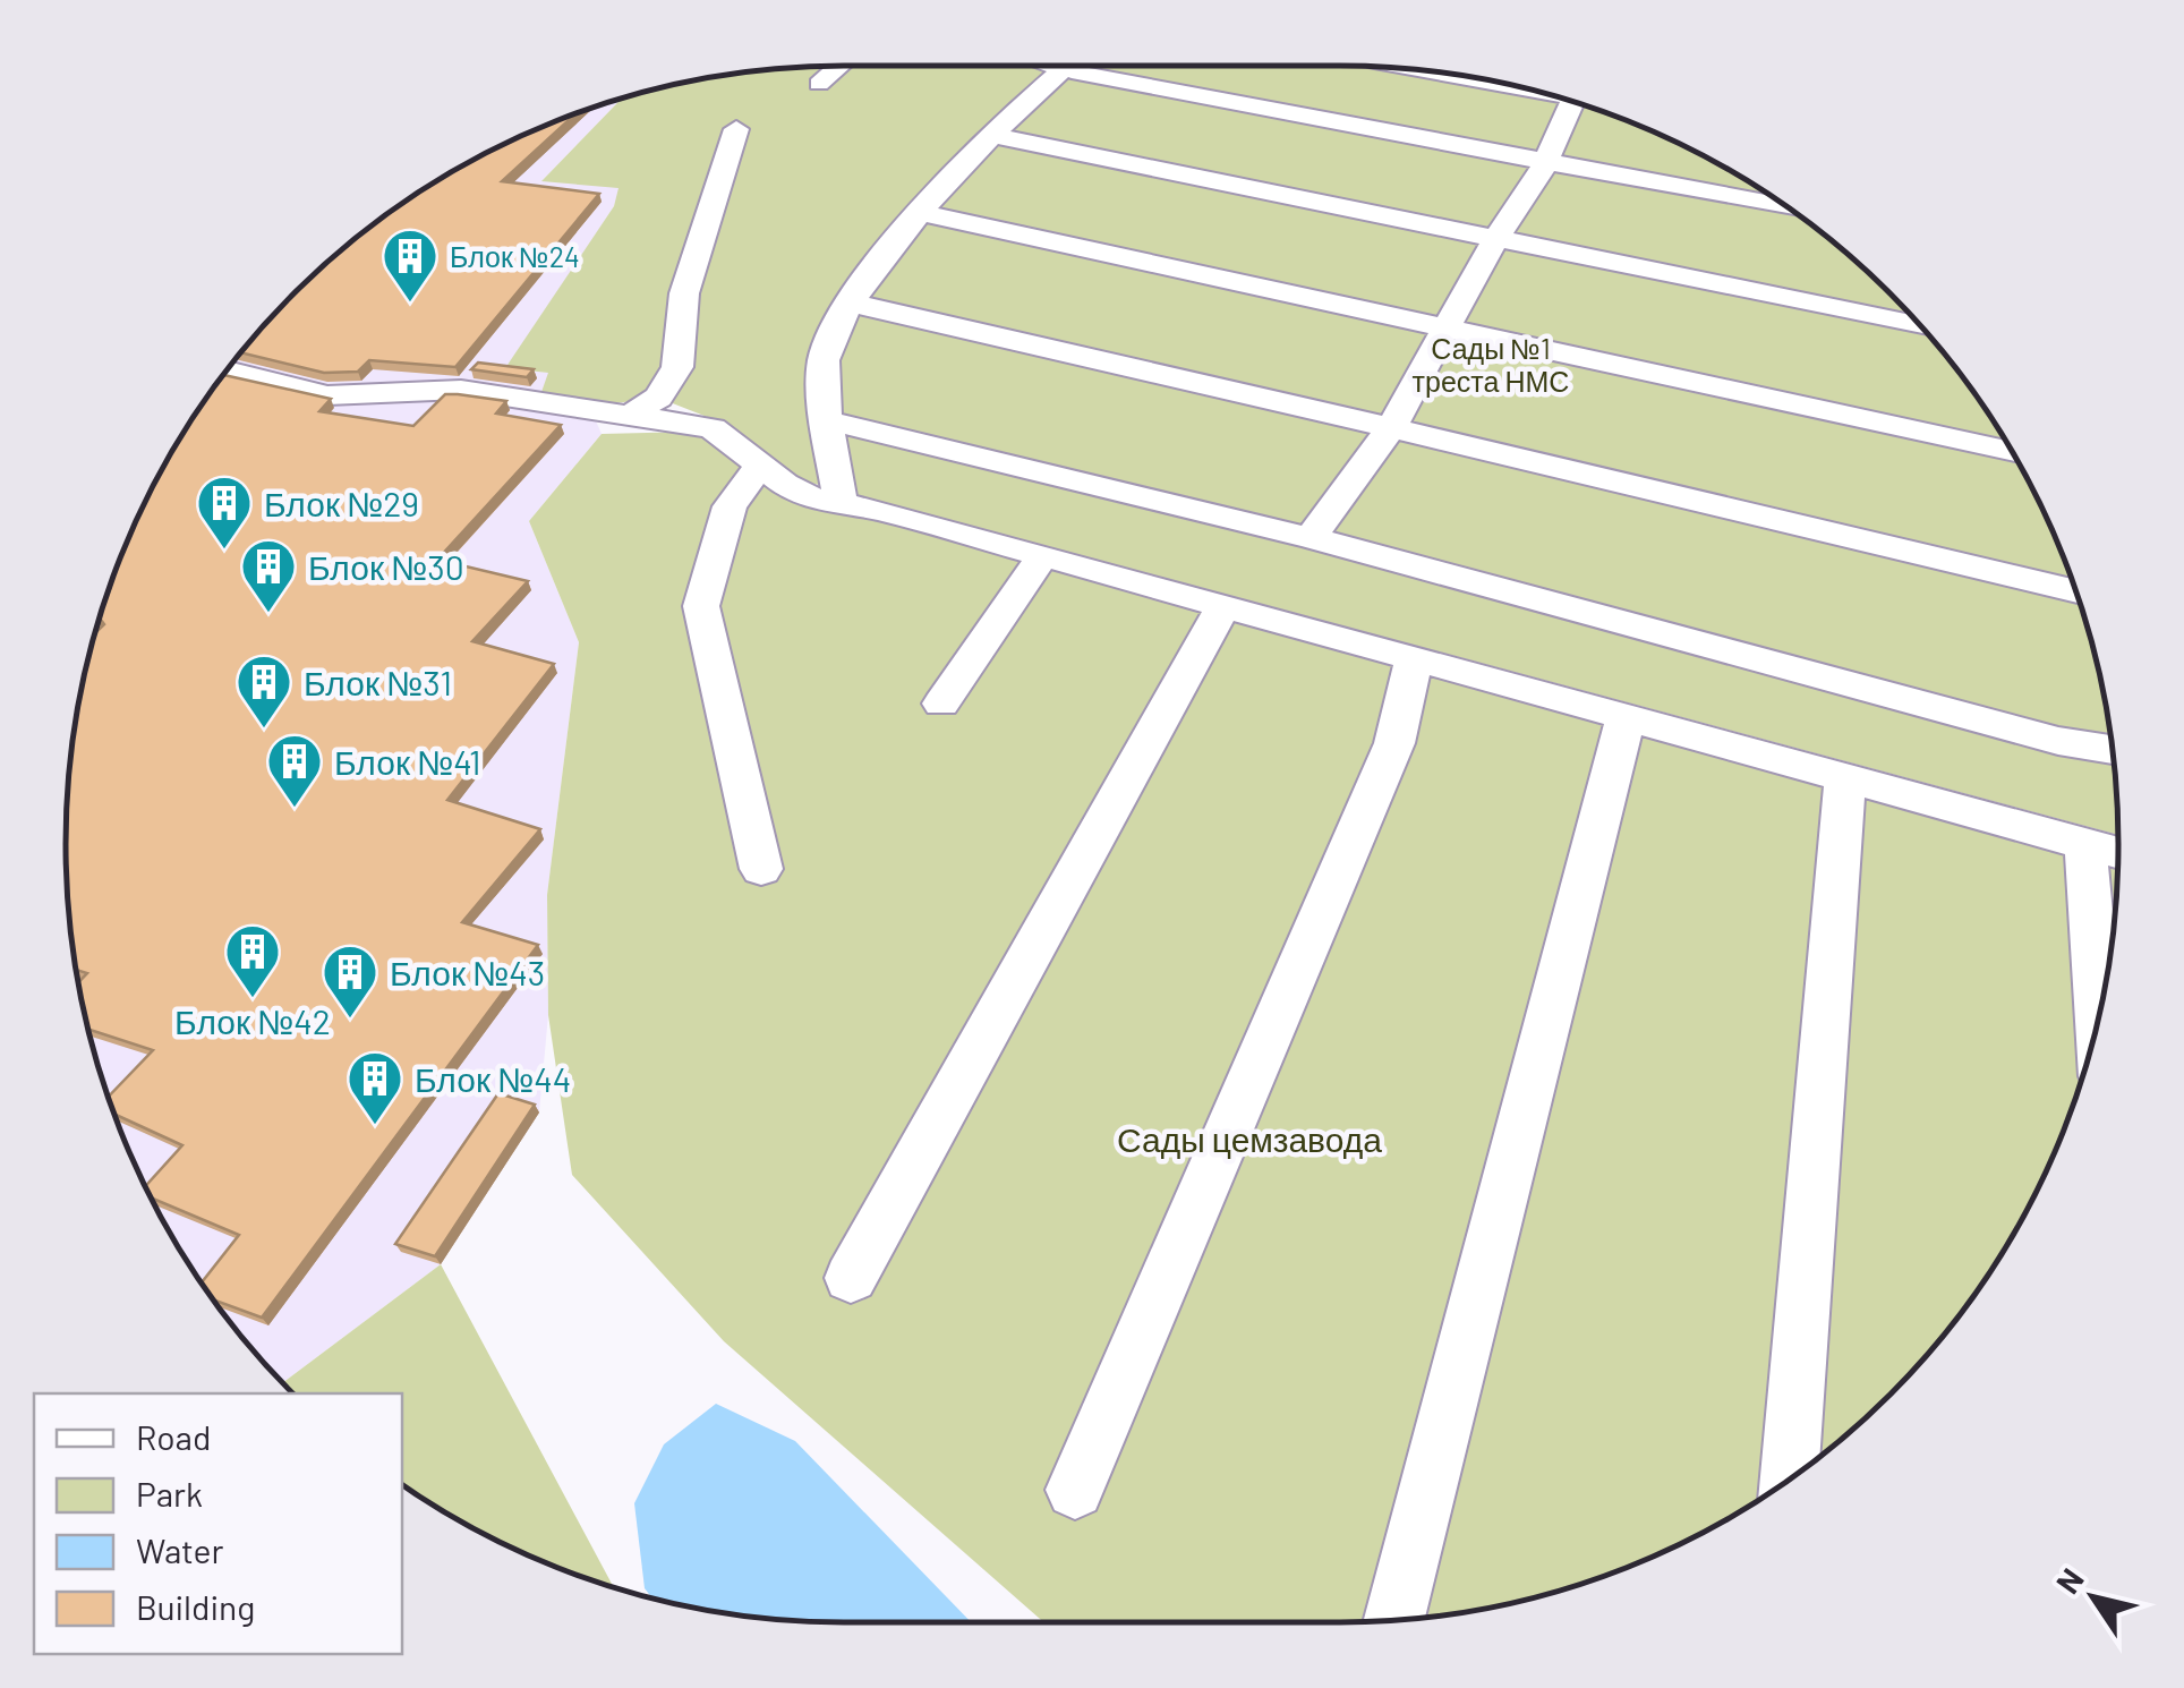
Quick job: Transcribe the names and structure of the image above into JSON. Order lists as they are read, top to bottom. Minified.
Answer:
{"parks":["Сады №1 треста НМС","Сады цемзавода"],"places":{"building":["Блок №24","Блок №29","Блок №30","Блок №31","Блок №41","Блок №42","Блок №43","Блок №44"]},"legend":["Road","Park","Water","Building"],"north":"top left"}
